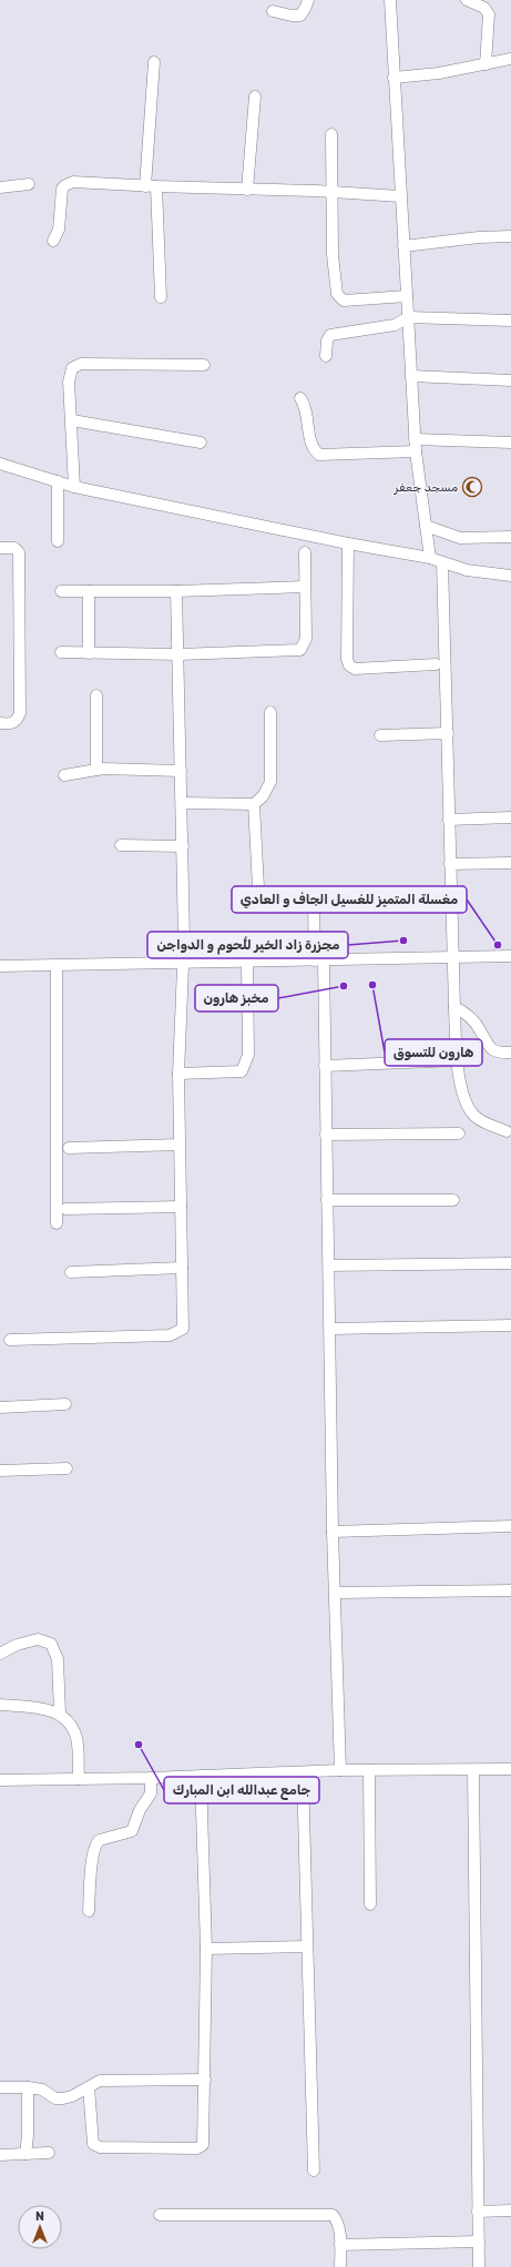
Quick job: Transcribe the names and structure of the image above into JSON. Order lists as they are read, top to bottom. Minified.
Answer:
{"places":{"mosque":["مسجد جعفر"],"other":["مجزرة زاد الخير للُّحوم و الدواجن","مغسلة المتميز للغسيل الجاف و العادي","هارون للتسوق","مخبز هارون","جامع عبدالله ابن المبارك"]},"north":"top"}
